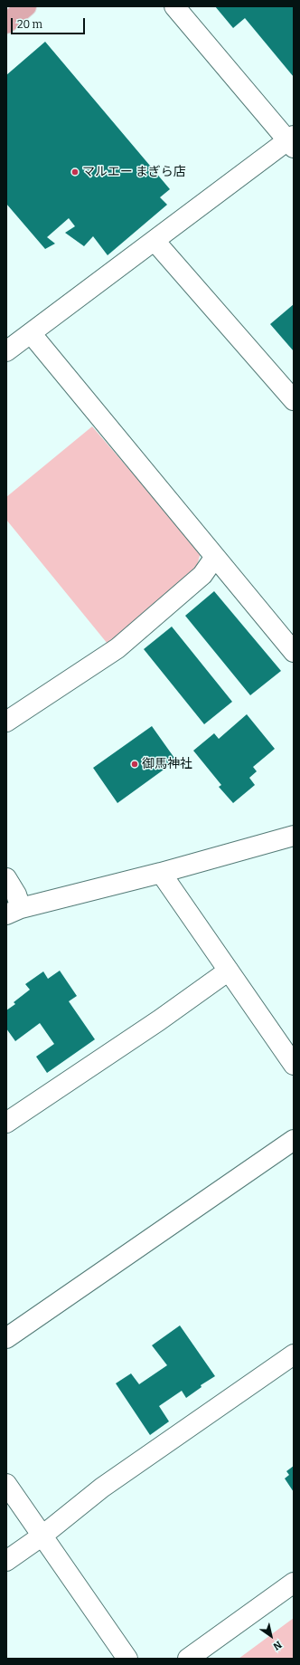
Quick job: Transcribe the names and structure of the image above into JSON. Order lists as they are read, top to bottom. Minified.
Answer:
{"places":["マルエー まぎら店","御馬神社"],"scale_bar":"20 m","north":"bottom right"}
